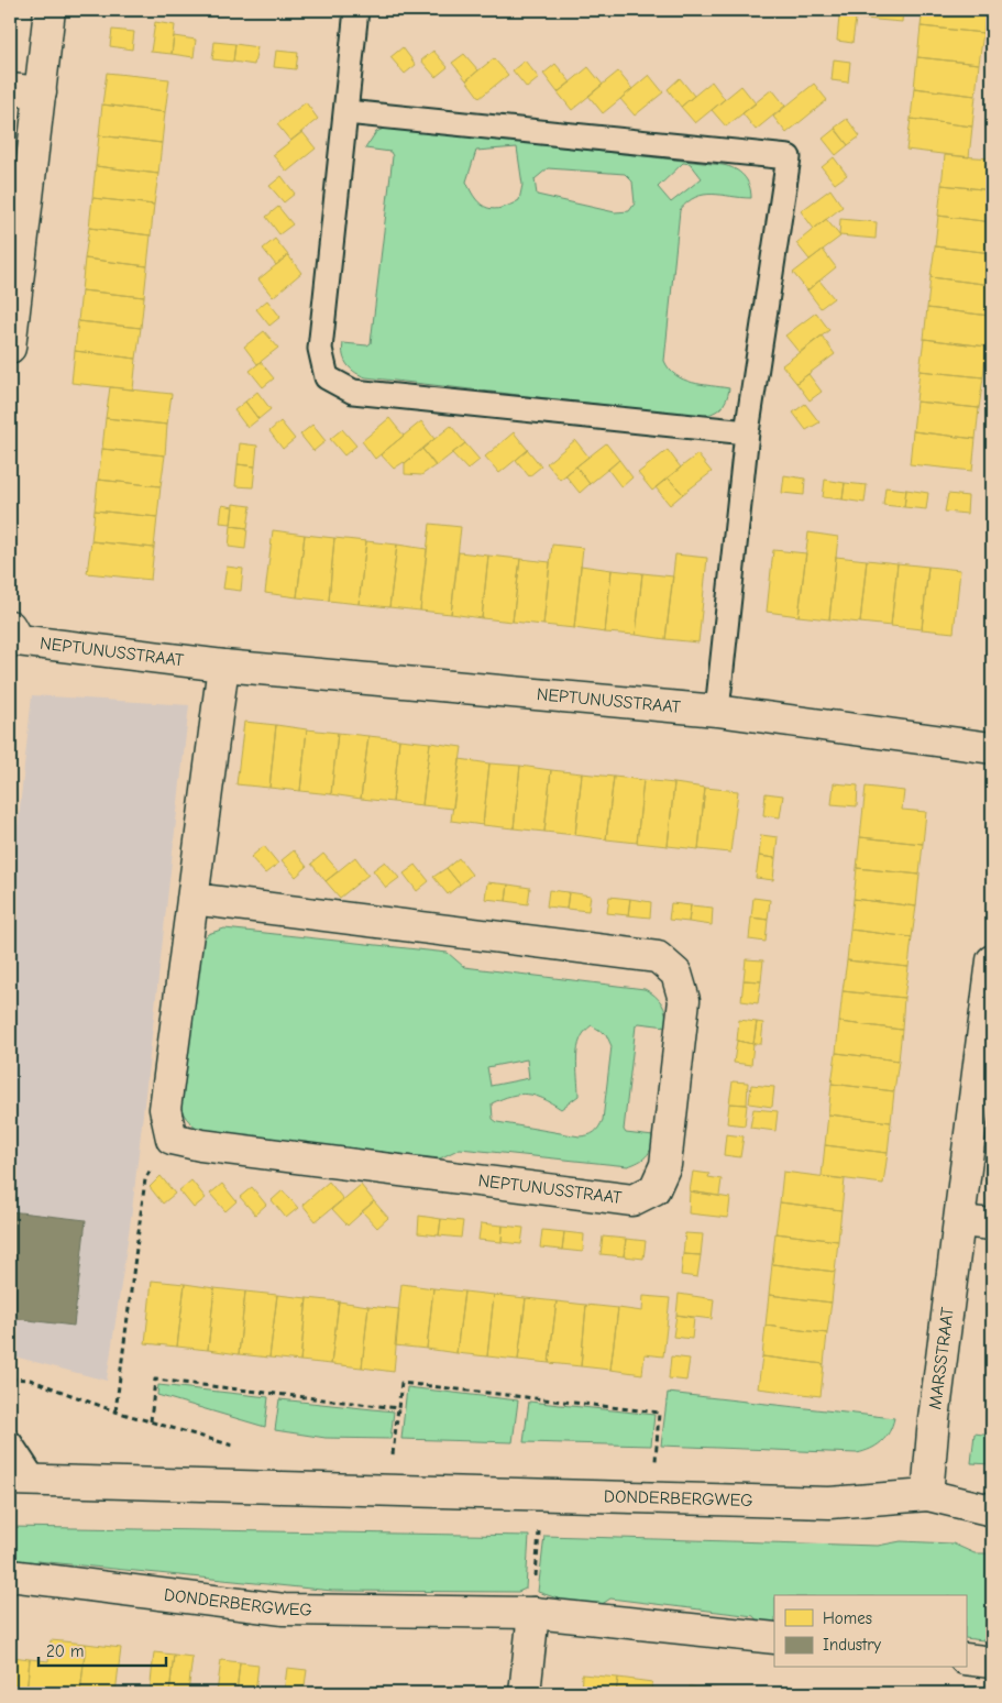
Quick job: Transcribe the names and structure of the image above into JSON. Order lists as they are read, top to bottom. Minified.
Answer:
{"streets":{"street":["NEPTUNUSSTRAAT","MARSSTRAAT","DONDERBERGWEG"]},"crossings":[["MARSSTRAAT","DONDERBERGWEG"]],"legend":["Homes","Industry"],"scale_bar":"20 m"}
